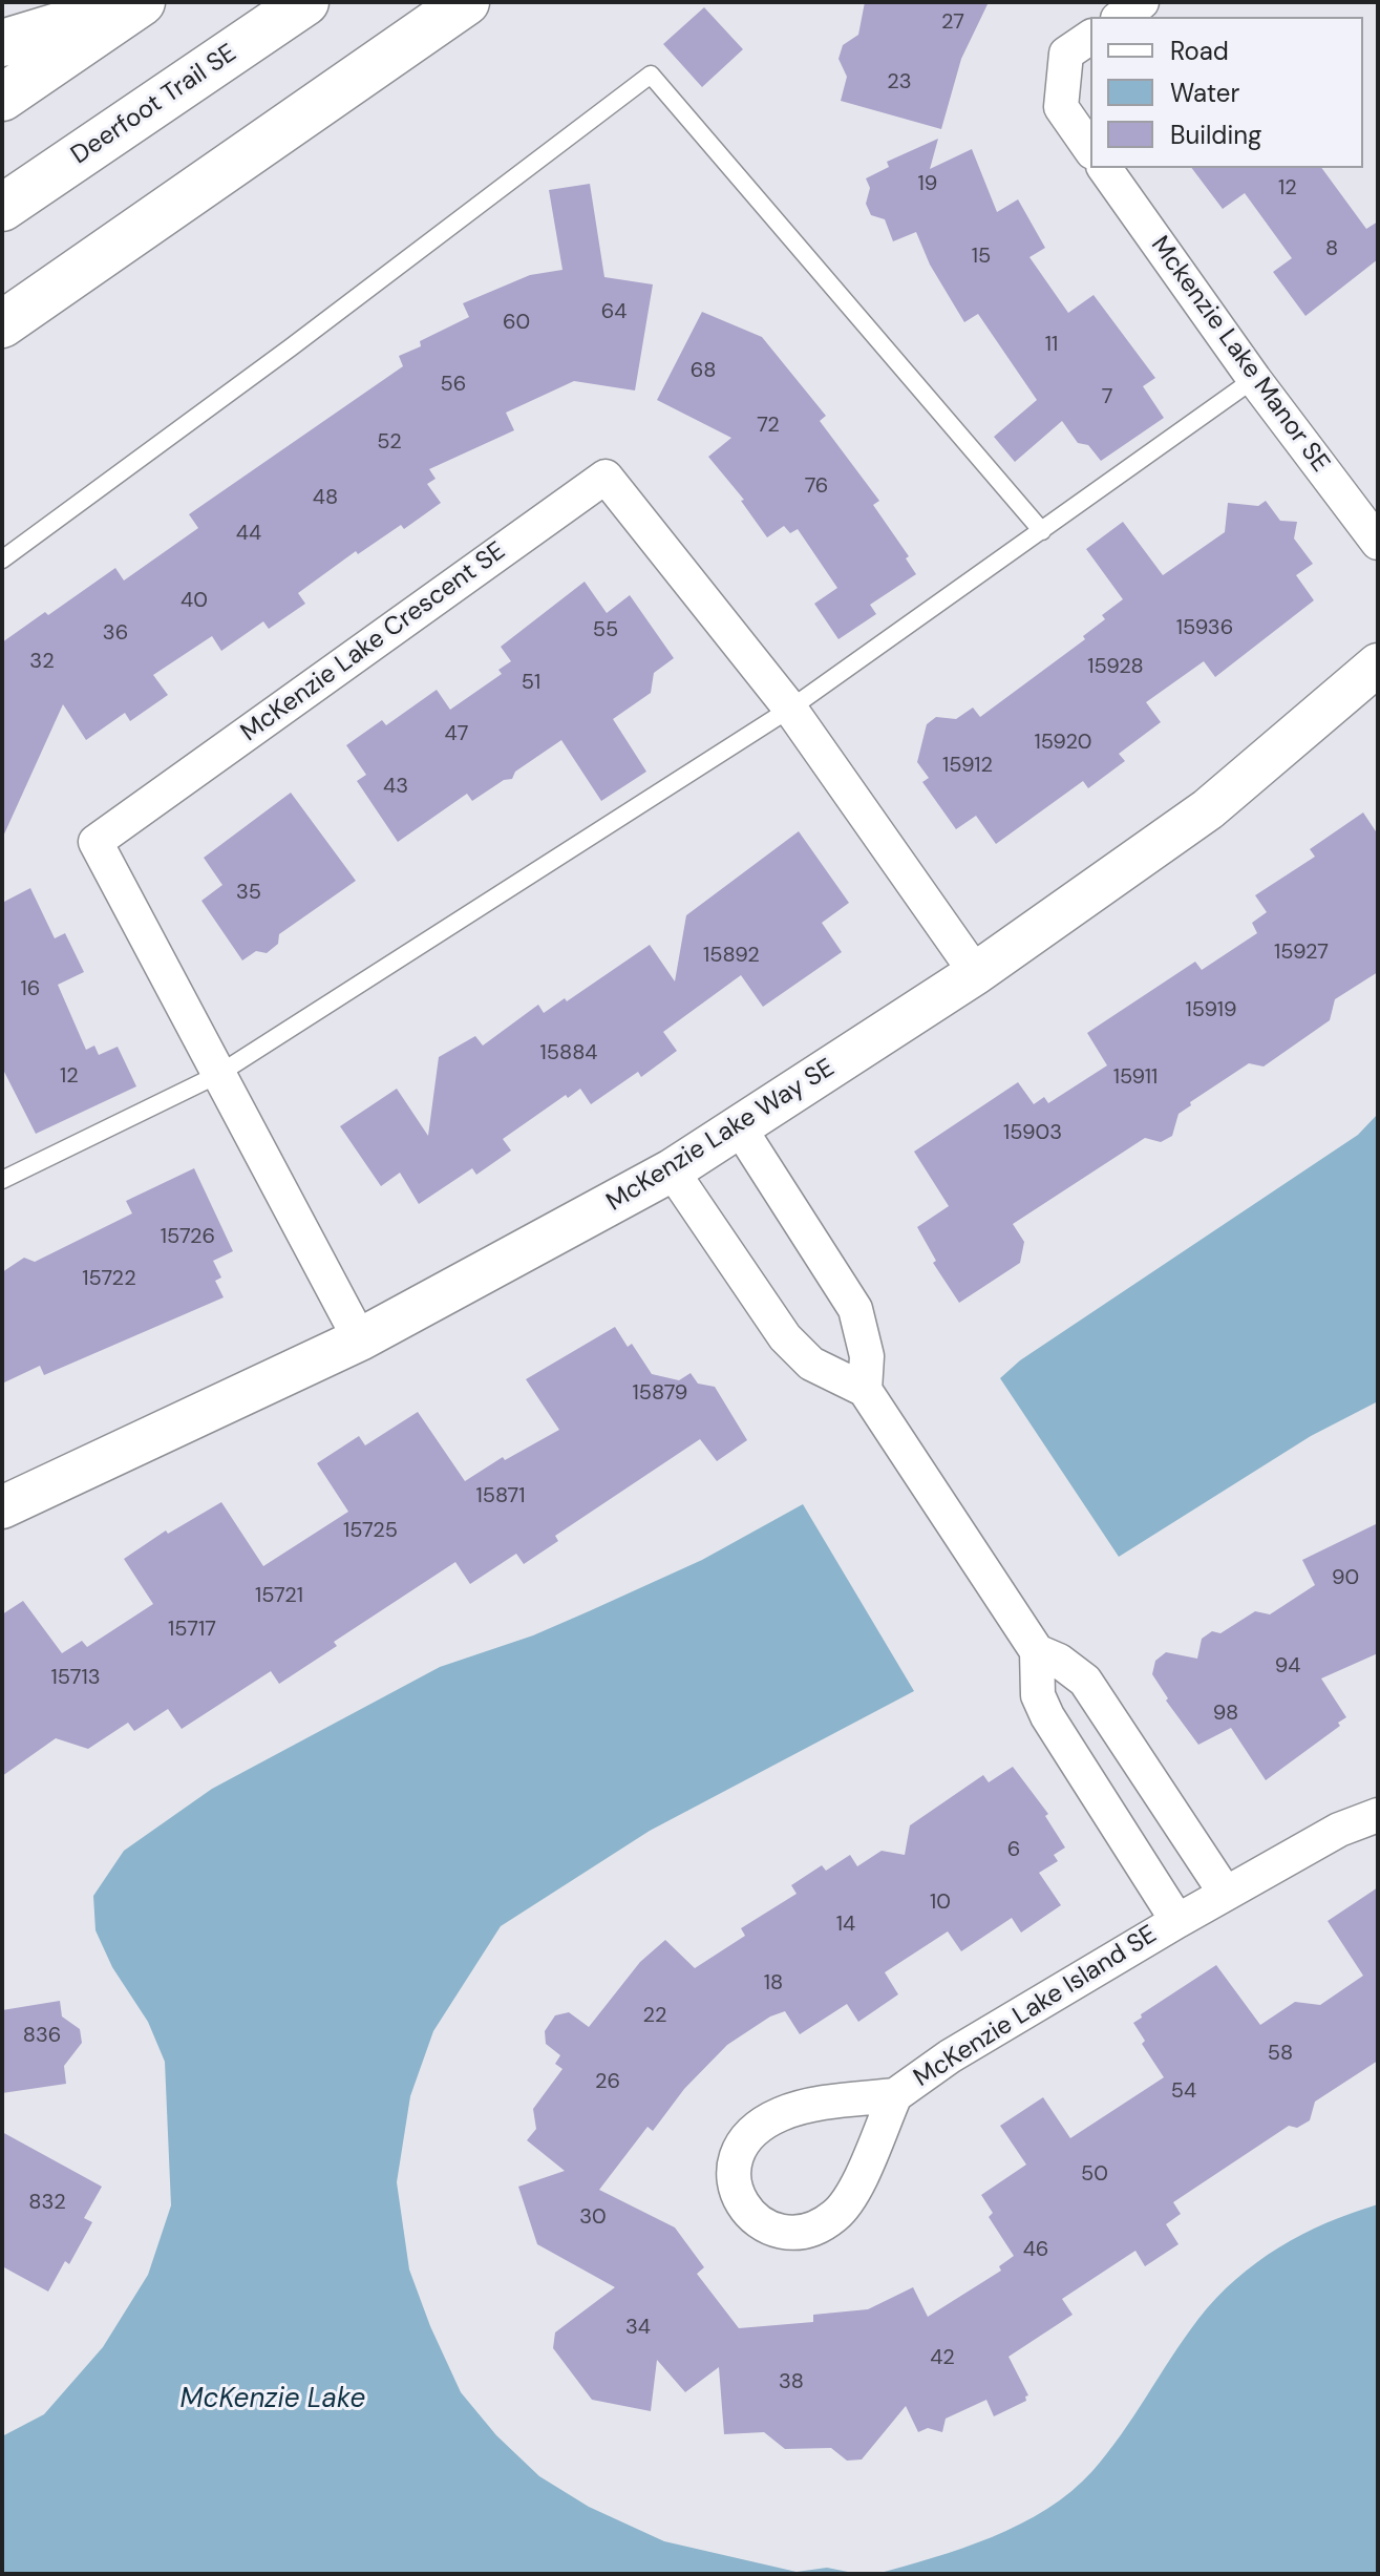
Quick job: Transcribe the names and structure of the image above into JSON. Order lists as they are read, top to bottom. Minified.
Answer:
{"streets":{"highway":["Deerfoot Trail SE"],"street":["Mckenzie Lake Manor SE","McKenzie Lake Crescent SE","McKenzie Lake Way SE","McKenzie Lake Island SE"]},"crossings":[["McKenzie Lake Crescent SE","McKenzie Lake Way SE"]],"water":["McKenzie Lake"],"house_numbers":["27","23","19","12","8","15","64","60","11","68","56","7","72","52","76","48","44","40","15936","55","36","32","15928","51","47","15920","15912","43","35","15927","15892","16","15919","15884","12","15911","15903","15726","15722","15879","15871","15725","90","15721","15717","94","15713","98","6","10","14","18","22","836","58","26","54","50","832","30","46","34","42","38"],"legend":["Road","Water","Building"]}
